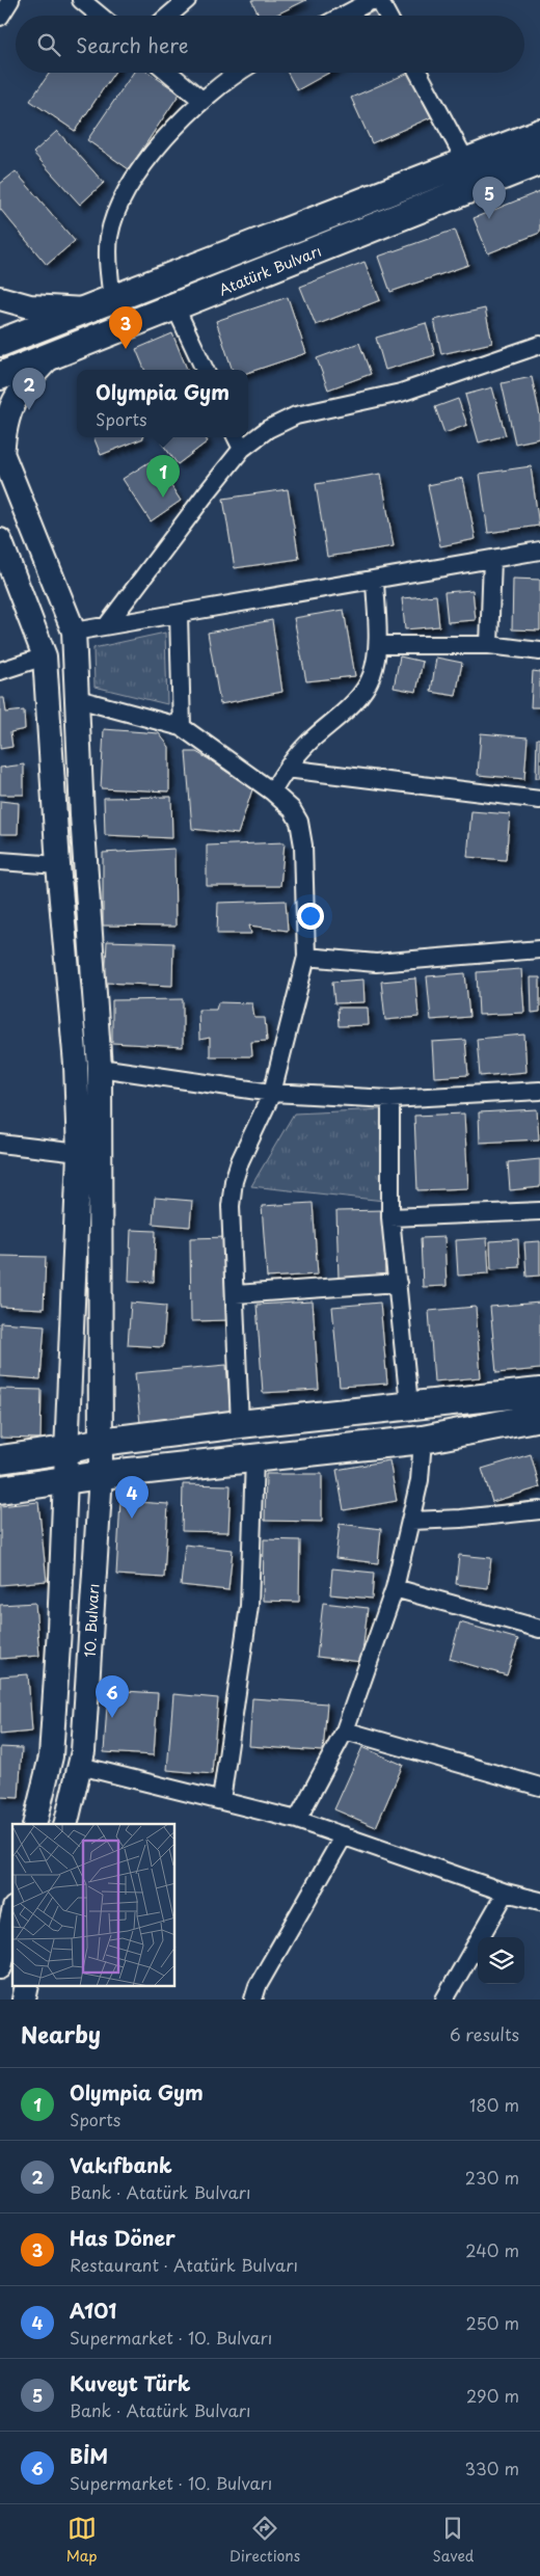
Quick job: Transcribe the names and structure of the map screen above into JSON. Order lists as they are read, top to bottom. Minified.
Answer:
{"streets":{"main road":["Atatürk Bulvarı","10. Bulvarı"]},"page":{"search":"Search here","pins":["5","3","2","1","4","6"],"popup":["Olympia Gym","Sports"],"heading":["Nearby","6 results"],"list":[{"mark":"1","name":"Olympia Gym","note":"Sports","value":"180 m"},{"mark":"2","name":"Vakıfbank","note":"Bank · Atatürk Bulvarı","value":"230 m"},{"mark":"3","name":"Has Döner","note":"Restaurant · Atatürk Bulvarı","value":"240 m"},{"mark":"4","name":"A101","note":"Supermarket · 10. Bulvarı","value":"250 m"},{"mark":"5","name":"Kuveyt Türk","note":"Bank · Atatürk Bulvarı","value":"290 m"},{"mark":"6","name":"BİM","note":"Supermarket · 10. Bulvarı","value":"330 m"}],"nav":["Map","Directions","Saved"]}}
